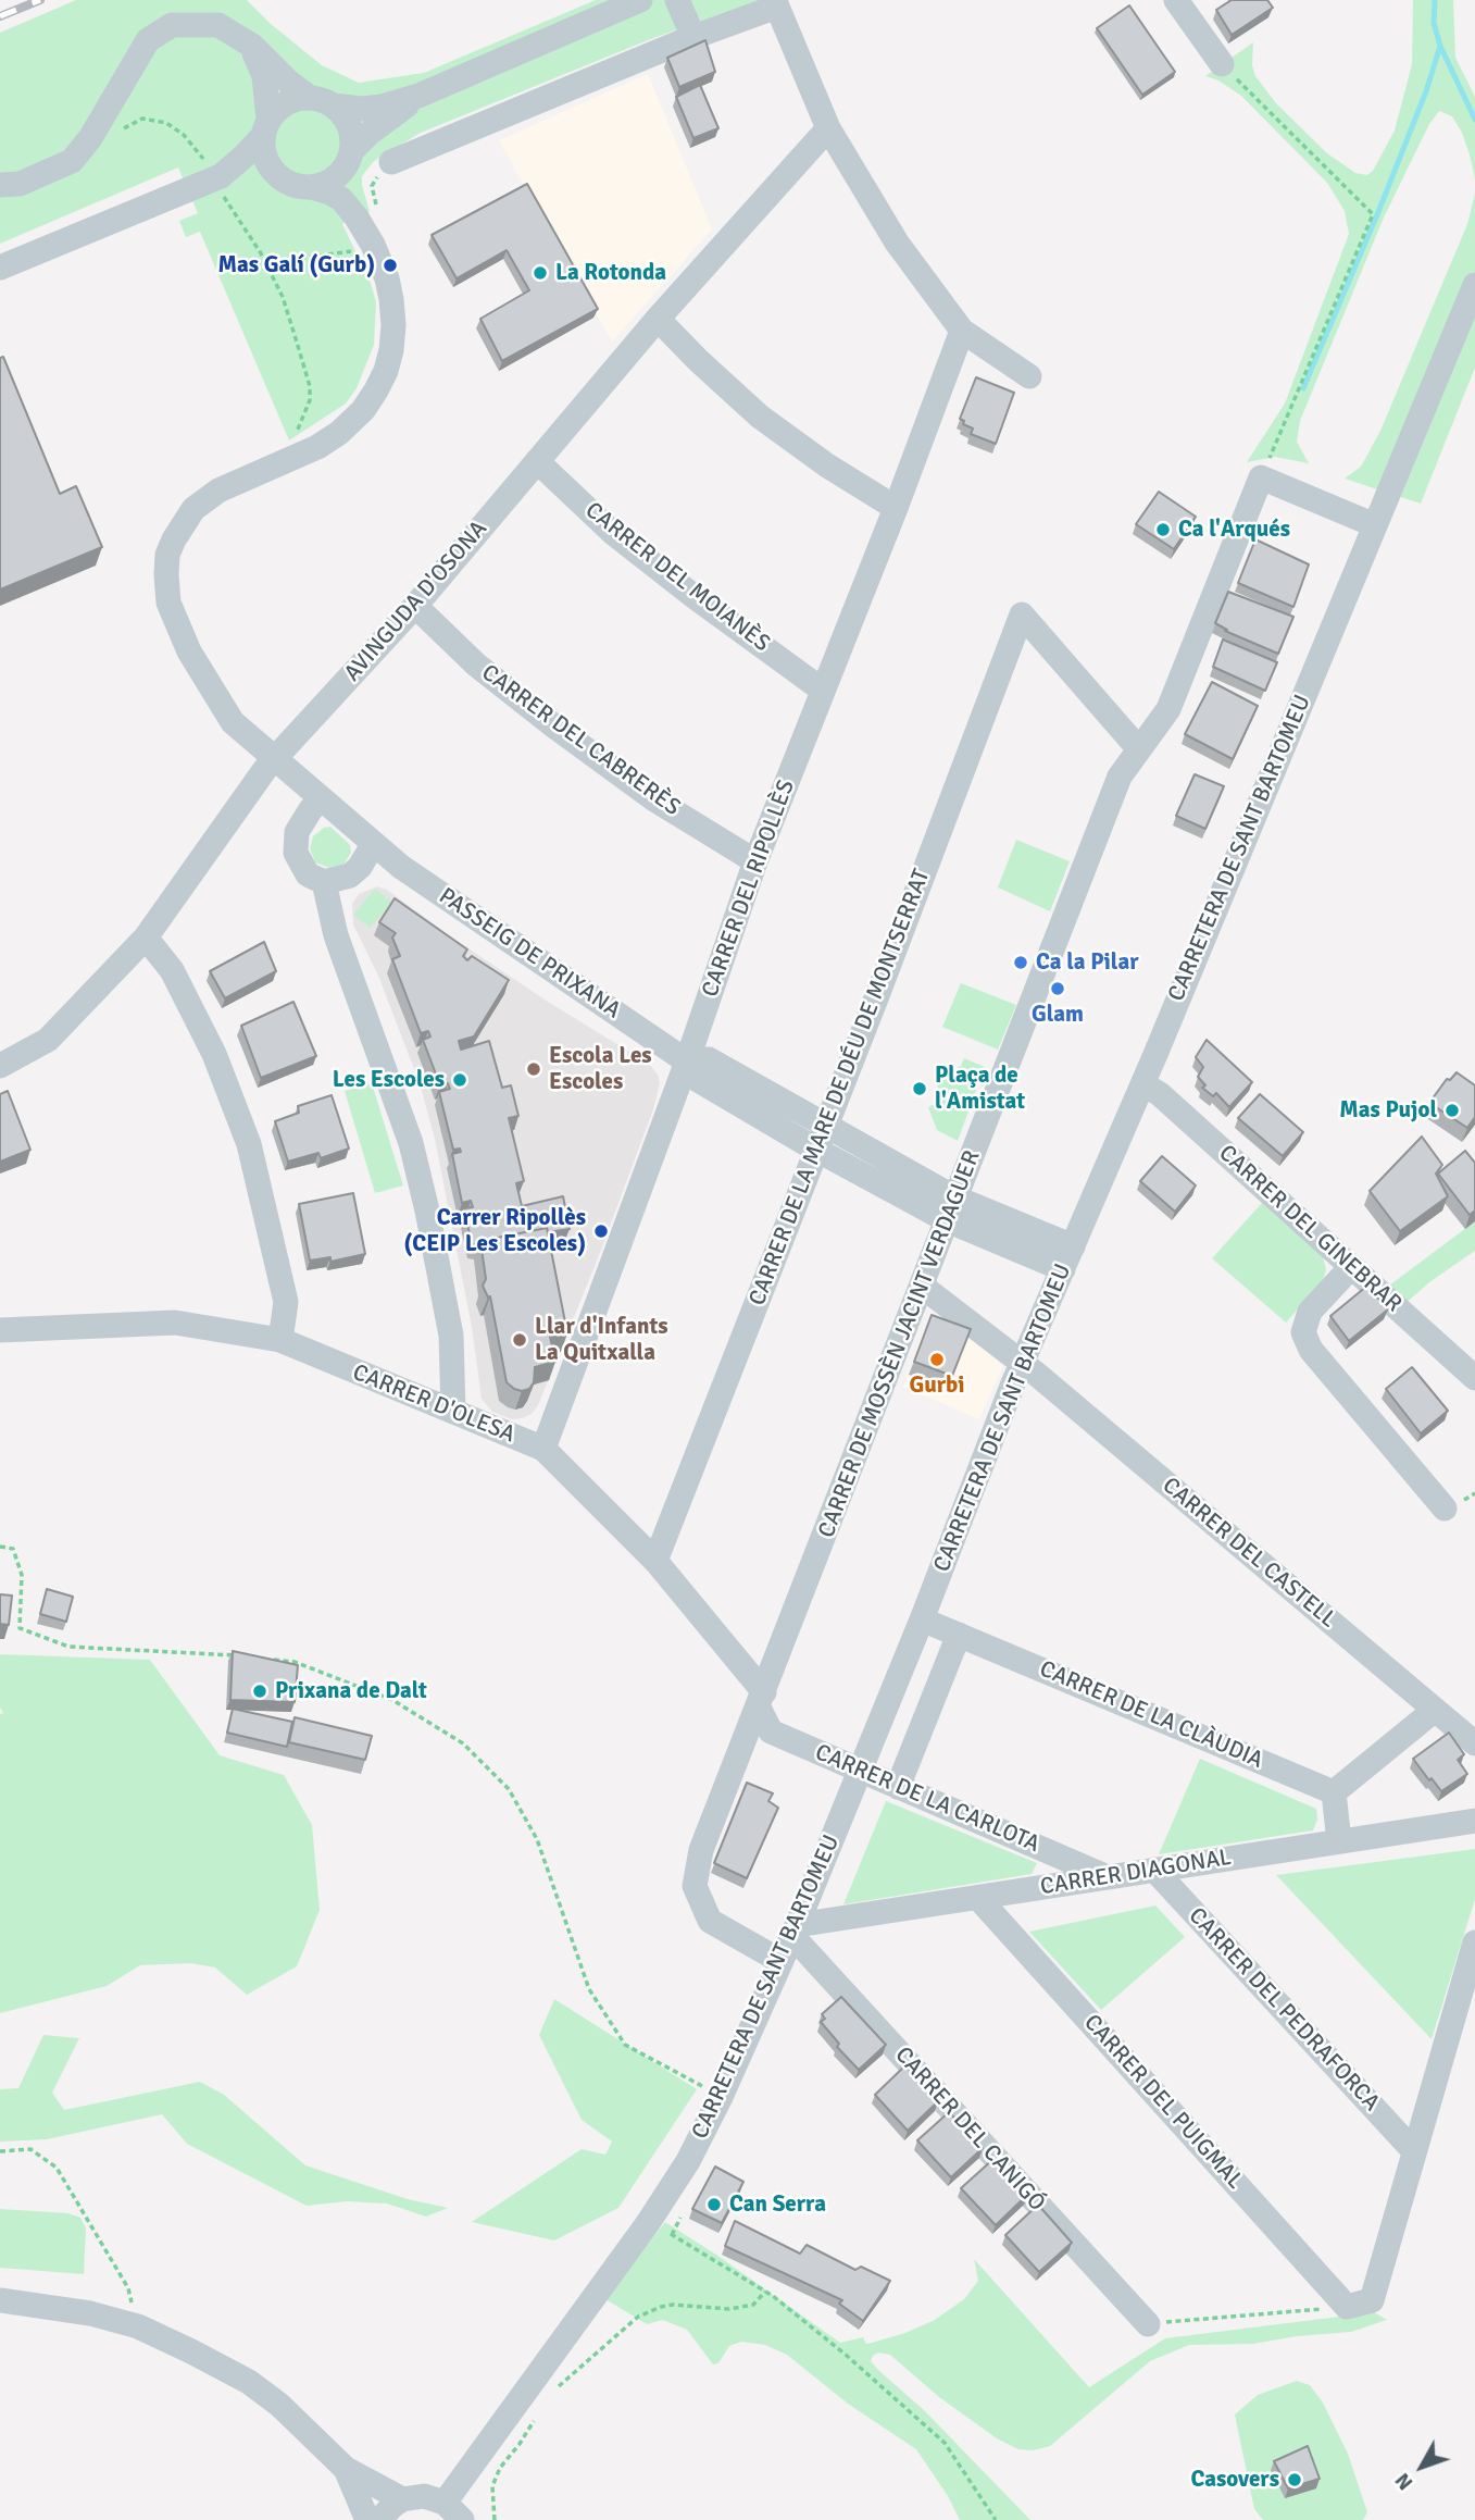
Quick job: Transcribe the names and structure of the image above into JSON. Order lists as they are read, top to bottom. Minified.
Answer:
{"streets":{"street":["CARRER DEL MOIANÈS","AVINGUDA D'OSONA","CARRER DEL CABRERÈS","CARRETERA DE SANT BARTOMEU","CARRER DEL RIPOLLÈS","PASSEIG DE PRIXANA","CARRER DE LA MARE DE DÉU DE MONTSERRAT","CARRER DEL GINEBRAR","CARRER DE MOSSÈN JACINT VERDAGUER","CARRER D'OLESA","CARRER DEL CASTELL","CARRER DE LA CLÀUDIA","CARRER DE LA CARLOTA","CARRER DIAGONAL","CARRER DEL PEDRAFORCA","CARRER DEL PUIGMAL","CARRER DEL CANIGÓ"]},"crossings":[["CARRER DEL MOIANÈS","AVINGUDA D'OSONA"],["CARRER DEL MOIANÈS","CARRER DEL RIPOLLÈS"],["AVINGUDA D'OSONA","CARRER DEL CABRERÈS"],["CARRER DEL CABRERÈS","CARRER DEL RIPOLLÈS"],["CARRETERA DE SANT BARTOMEU","PASSEIG DE PRIXANA"],["CARRETERA DE SANT BARTOMEU","CARRER DEL GINEBRAR"],["CARRETERA DE SANT BARTOMEU","CARRER DE MOSSÈN JACINT VERDAGUER"],["CARRETERA DE SANT BARTOMEU","CARRER DEL CASTELL"],["CARRETERA DE SANT BARTOMEU","CARRER DE LA CLÀUDIA"],["CARRETERA DE SANT BARTOMEU","CARRER DE LA CARLOTA"],["CARRETERA DE SANT BARTOMEU","CARRER DIAGONAL"],["CARRETERA DE SANT BARTOMEU","CARRER DEL CANIGÓ"],["CARRER DEL RIPOLLÈS","PASSEIG DE PRIXANA"],["CARRER DEL RIPOLLÈS","CARRER D'OLESA"],["PASSEIG DE PRIXANA","CARRER DE LA MARE DE DÉU DE MONTSERRAT"],["PASSEIG DE PRIXANA","CARRER DE MOSSÈN JACINT VERDAGUER"],["CARRER DE LA MARE DE DÉU DE MONTSERRAT","CARRER DE MOSSÈN JACINT VERDAGUER"],["CARRER DE LA MARE DE DÉU DE MONTSERRAT","CARRER D'OLESA"],["CARRER DE MOSSÈN JACINT VERDAGUER","CARRER D'OLESA"],["CARRER DE MOSSÈN JACINT VERDAGUER","CARRER DE LA CARLOTA"],["CARRER D'OLESA","CARRER DE LA CARLOTA"],["CARRER DE LA CARLOTA","CARRER DIAGONAL"],["CARRER DIAGONAL","CARRER DEL PEDRAFORCA"],["CARRER DIAGONAL","CARRER DEL PUIGMAL"],["CARRER DIAGONAL","CARRER DEL CANIGÓ"]],"places":["Mas Galí (Gurb)","La Rotonda","Ca l'Arqués","Ca la Pilar","Glam","Escola Les Escoles","Les Escoles","Plaça de l'Amistat","Mas Pujol","Carrer Ripollès (CEIP Les Escoles)","Llar d'Infants La Quitxalla","Gurbi","Prixana de Dalt","Can Serra","Casovers"],"north":"bottom left"}
